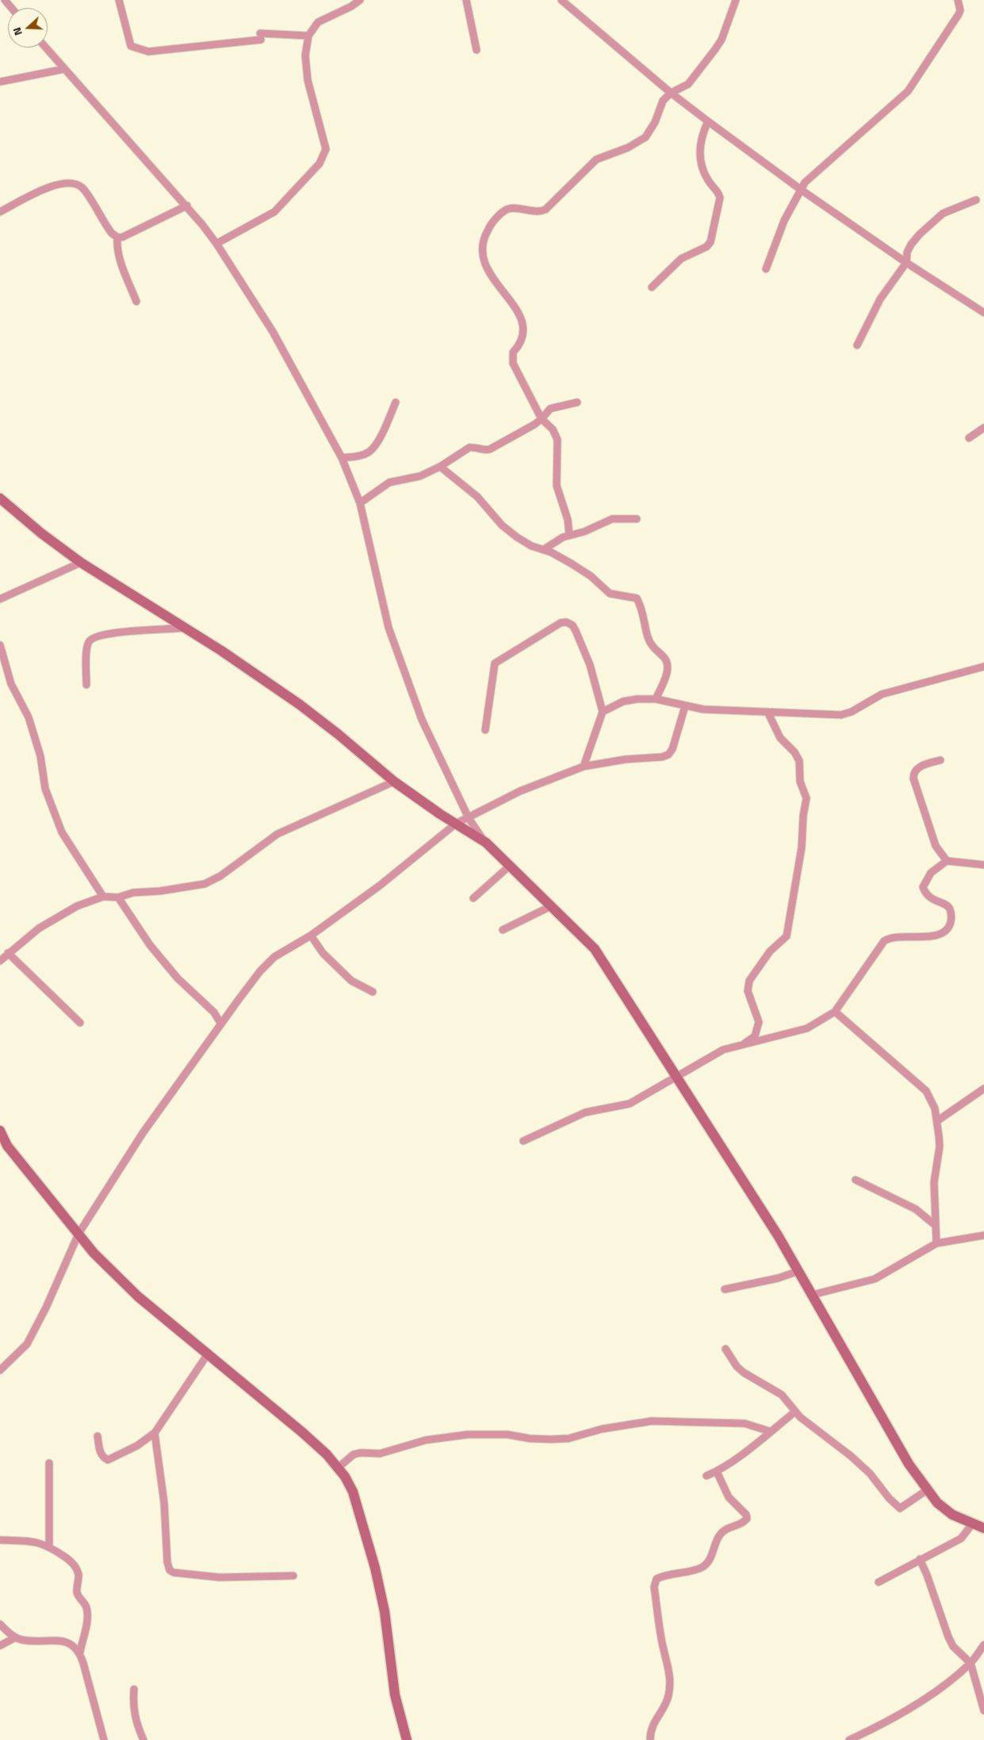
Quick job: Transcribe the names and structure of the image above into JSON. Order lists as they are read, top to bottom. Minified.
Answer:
{"north":"left"}
